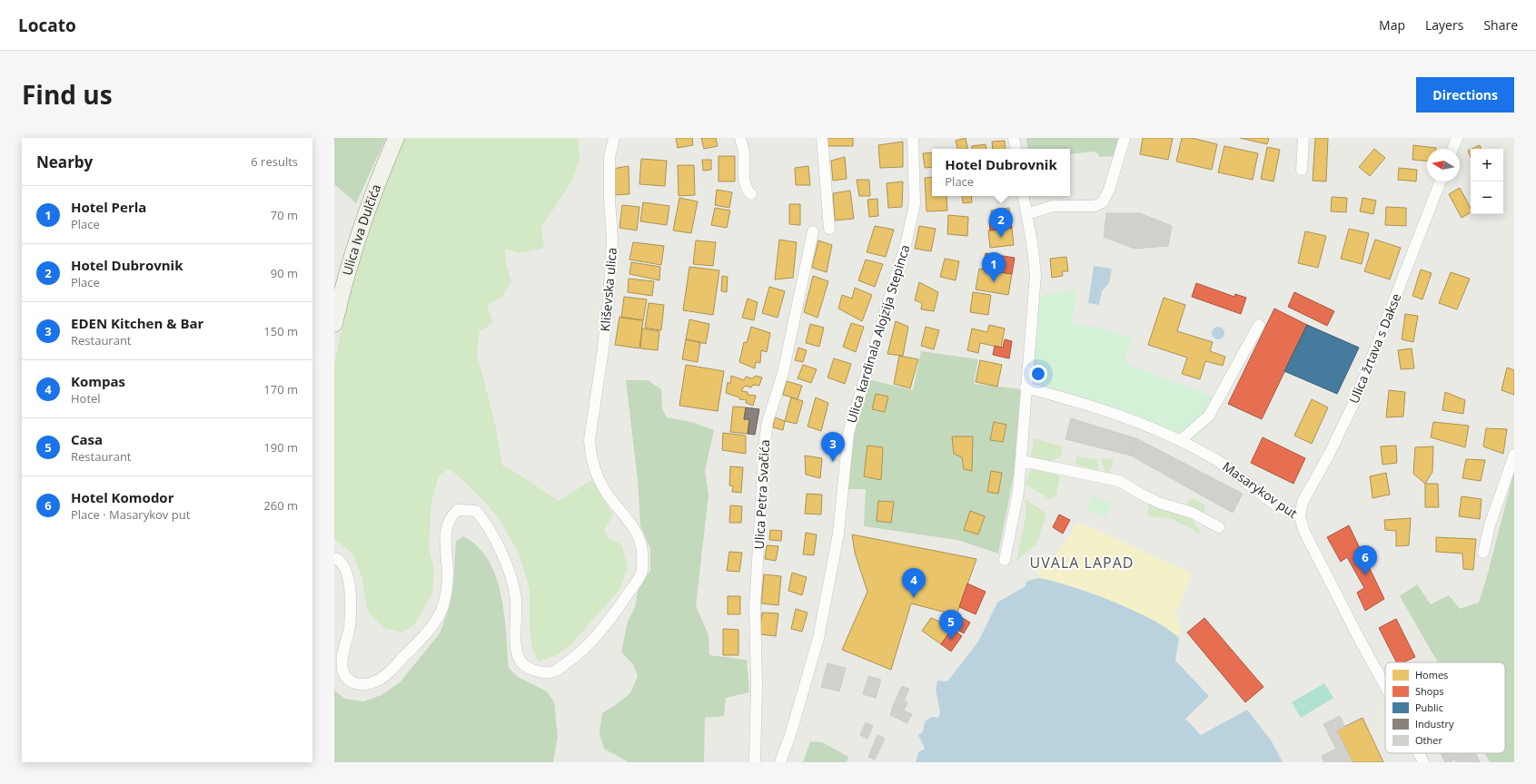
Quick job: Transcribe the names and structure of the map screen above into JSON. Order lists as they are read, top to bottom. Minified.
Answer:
{"streets":{"main road":["Ulica Iva Dulčića"],"street":["Kliševska ulica","Ulica kardinala Alojzija Stepinca","Ulica žrtava s Dakse","Masarykov put","Ulica Petra Svačića"]},"crossings":[["Ulica žrtava s Dakse","Masarykov put"]],"districts":["UVALA LAPAD"],"legend":["Homes","Shops","Public","Industry","Other"],"north":"left","page":{"header":"Locato","nav":["Map","Layers","Share"],"title":"Find us","buttons":"Directions","heading":["Nearby","6 results"],"map_buttons":["+","−"],"popup":["Hotel Dubrovnik","Place"],"list":[{"mark":"1","name":"Hotel Perla","note":"Place","value":"70 m"},{"mark":"2","name":"Hotel Dubrovnik","note":"Place","value":"90 m"},{"mark":"3","name":"EDEN Kitchen & Bar","note":"Restaurant","value":"150 m"},{"mark":"4","name":"Kompas","note":"Hotel","value":"170 m"},{"mark":"5","name":"Casa","note":"Restaurant","value":"190 m"},{"mark":"6","name":"Hotel Komodor","note":"Place · Masarykov put","value":"260 m"}],"pins":["2","1","3","6","4","5"]}}
